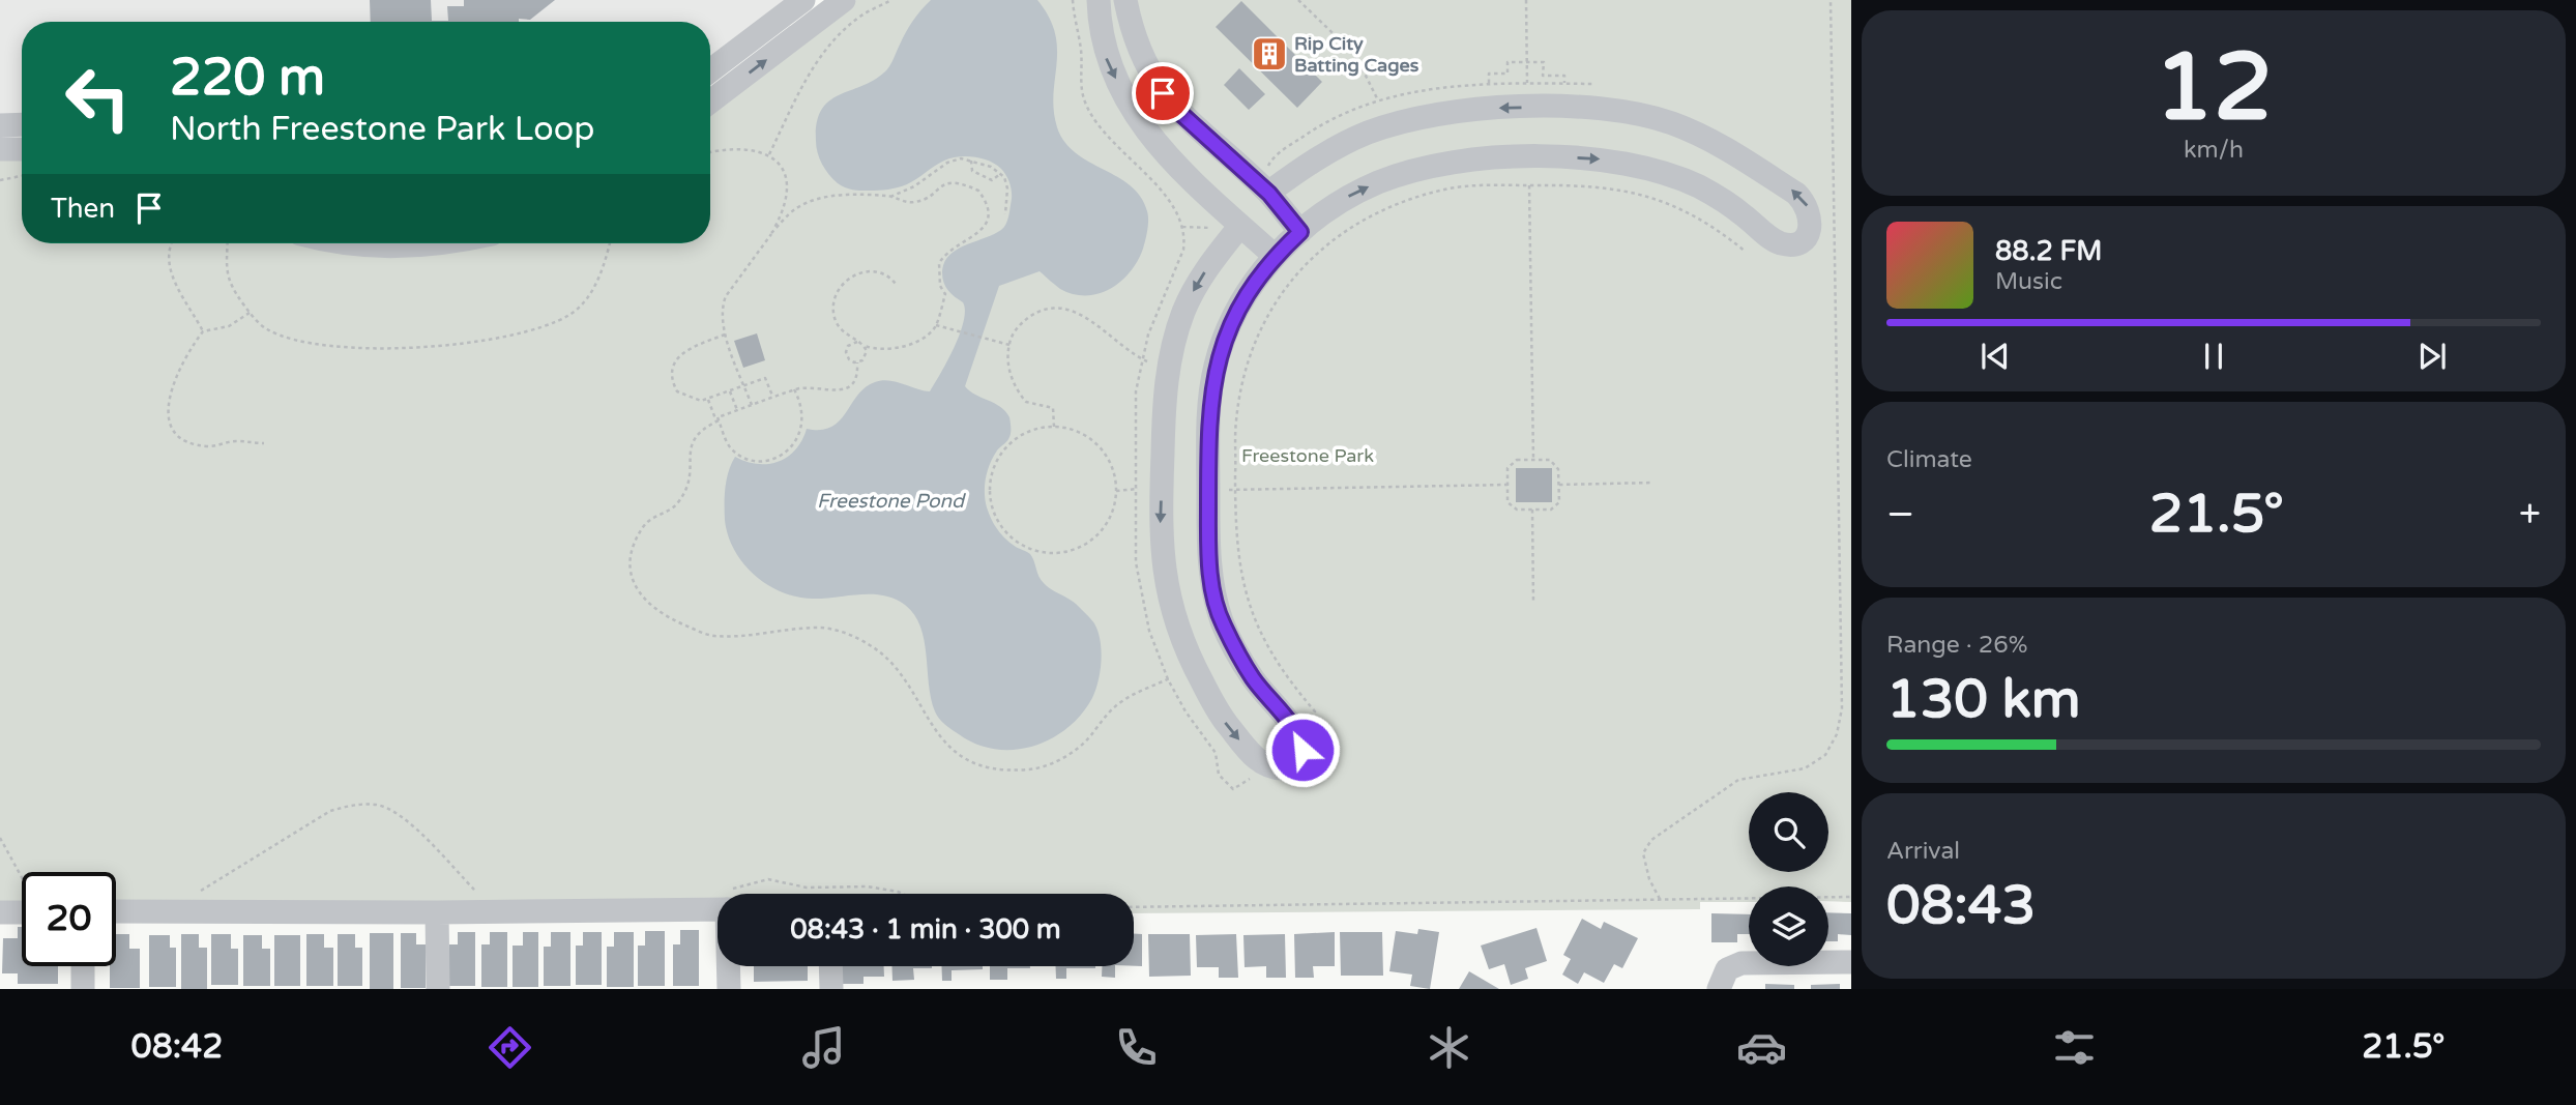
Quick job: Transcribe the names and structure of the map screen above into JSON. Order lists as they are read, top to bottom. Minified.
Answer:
{"water":["Freestone Pond"],"parks":["Freestone Park"],"places":{"building":["Rip City Batting Cages"]},"page":{"tile":[["12","km/h"],"Climate",["Range · 26%","130 km"],["Arrival","08:43"]],"turn":["220 m","North Freestone Park Loop"],"then":"Then","song":["88.2 FM","Music"],"heat":["−","21.5°","+"],"limit":"20","trip":"08:43 · 1 min · 300 m","tabs":["08:42","21.5°"]}}
